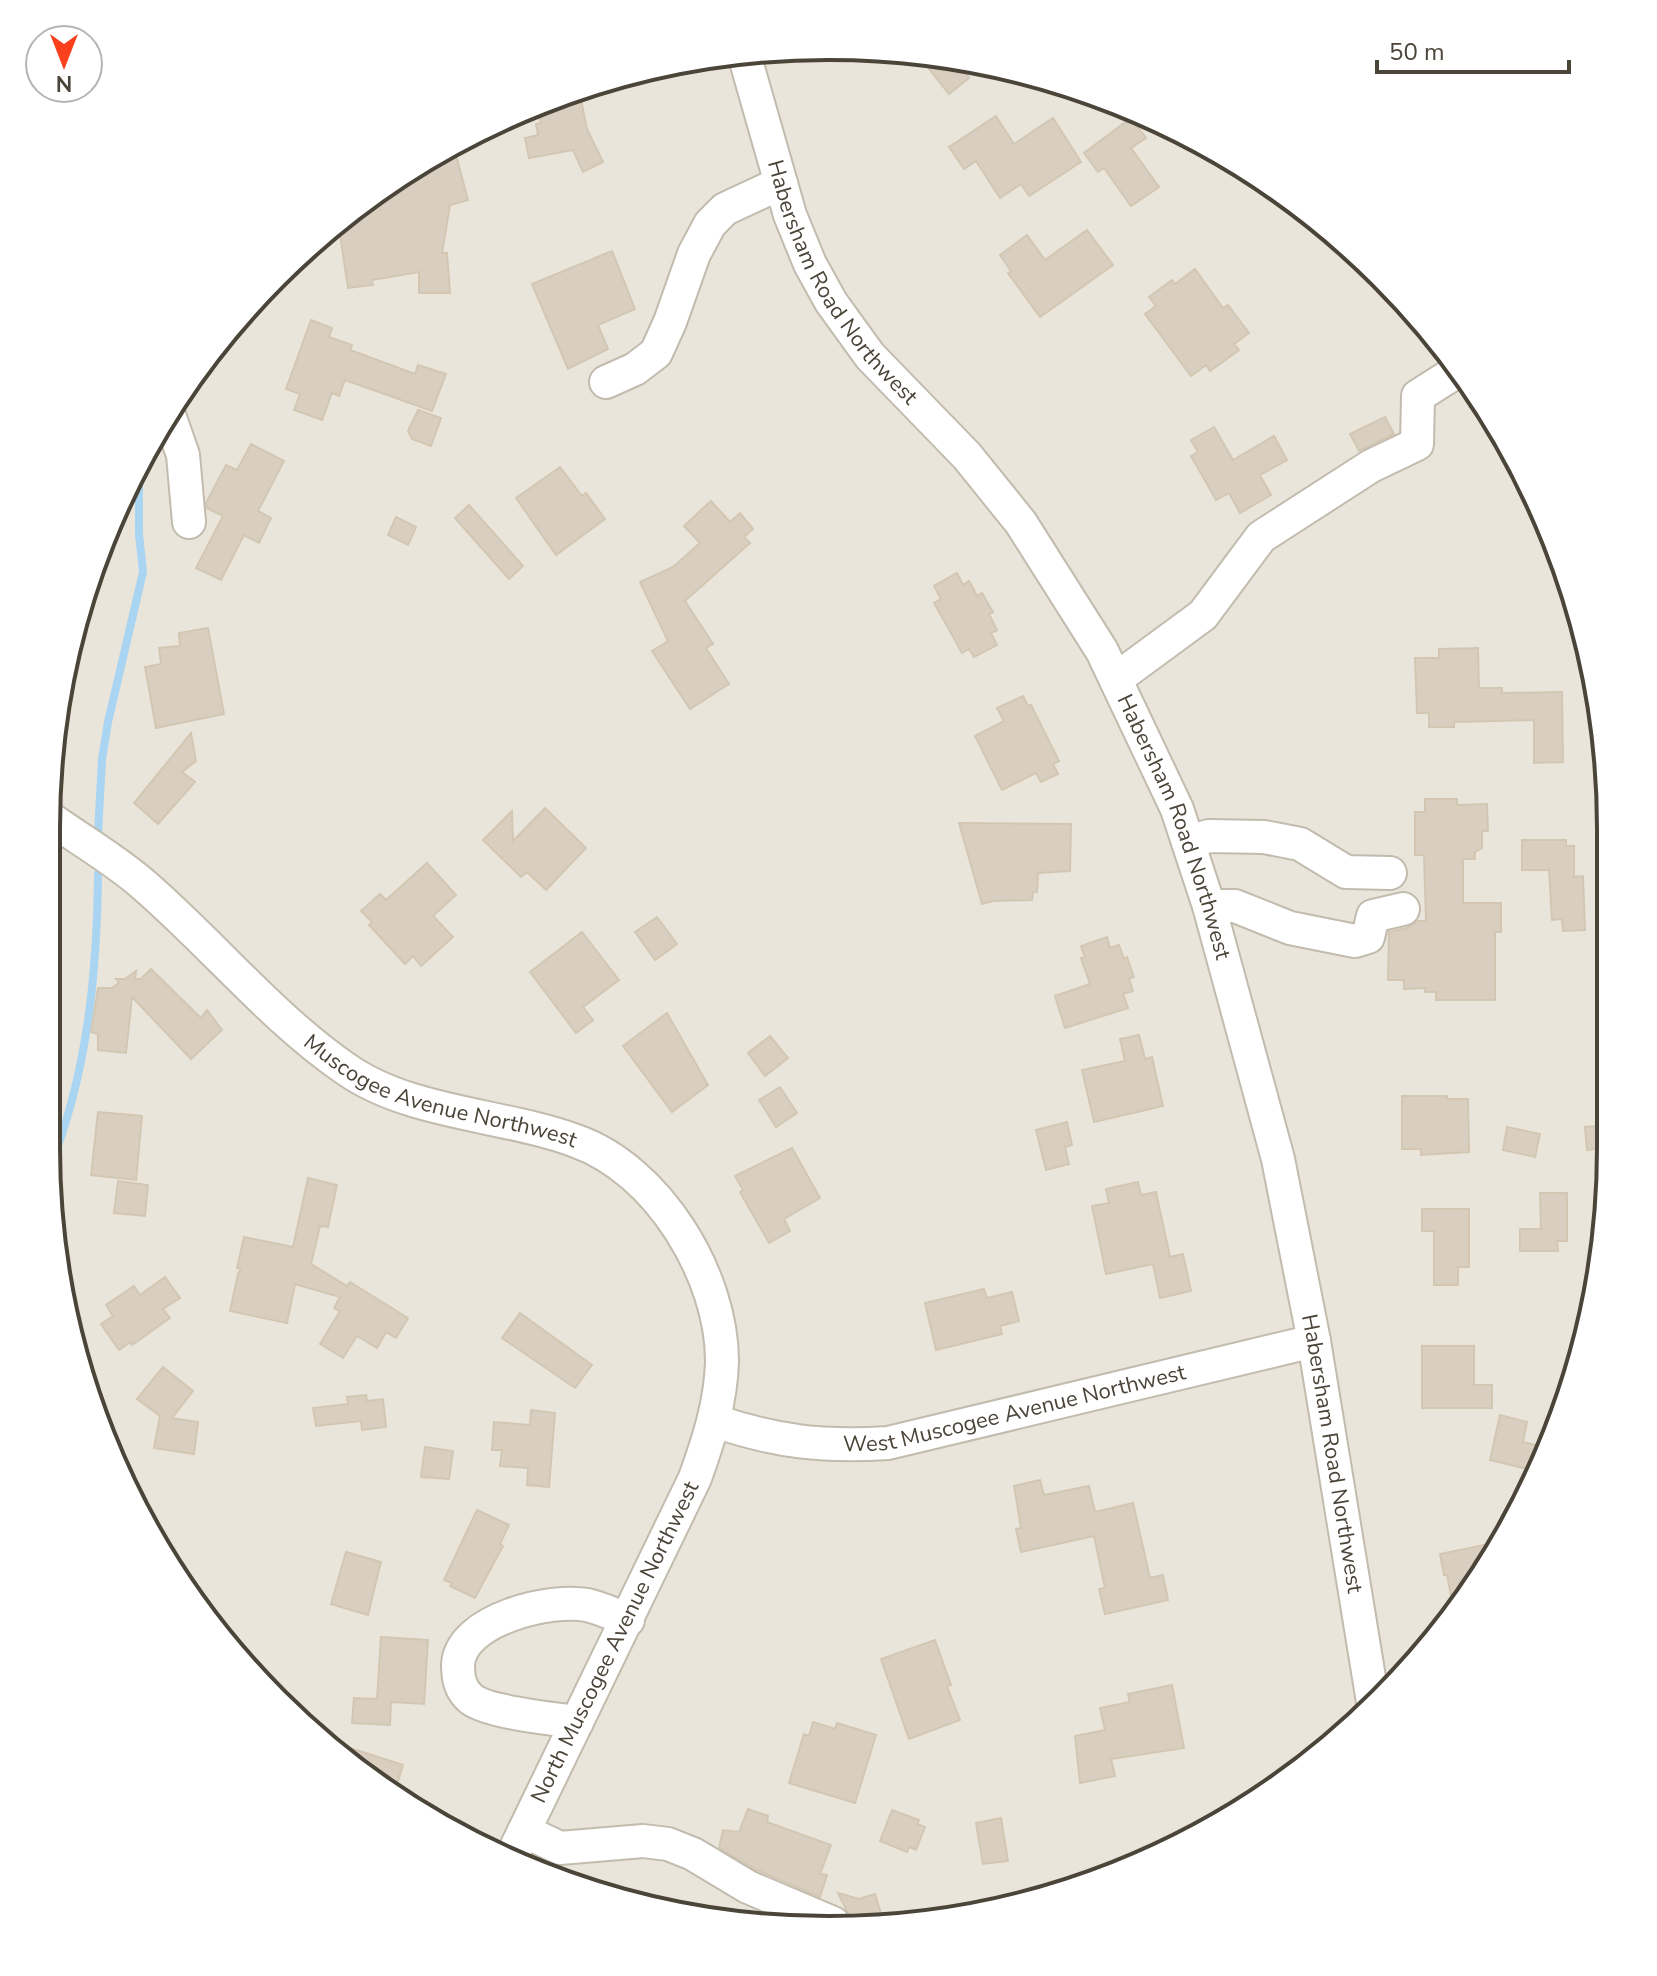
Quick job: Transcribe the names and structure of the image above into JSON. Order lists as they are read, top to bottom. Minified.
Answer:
{"streets":{"street":["Habersham Road Northwest","Muscogee Avenue Northwest","West Muscogee Avenue Northwest","North Muscogee Avenue Northwest"]},"crossings":[["Habersham Road Northwest","West Muscogee Avenue Northwest"],["Muscogee Avenue Northwest","West Muscogee Avenue Northwest"],["Muscogee Avenue Northwest","North Muscogee Avenue Northwest"],["West Muscogee Avenue Northwest","North Muscogee Avenue Northwest"]],"scale_bar":"50 m","north":"bottom"}
